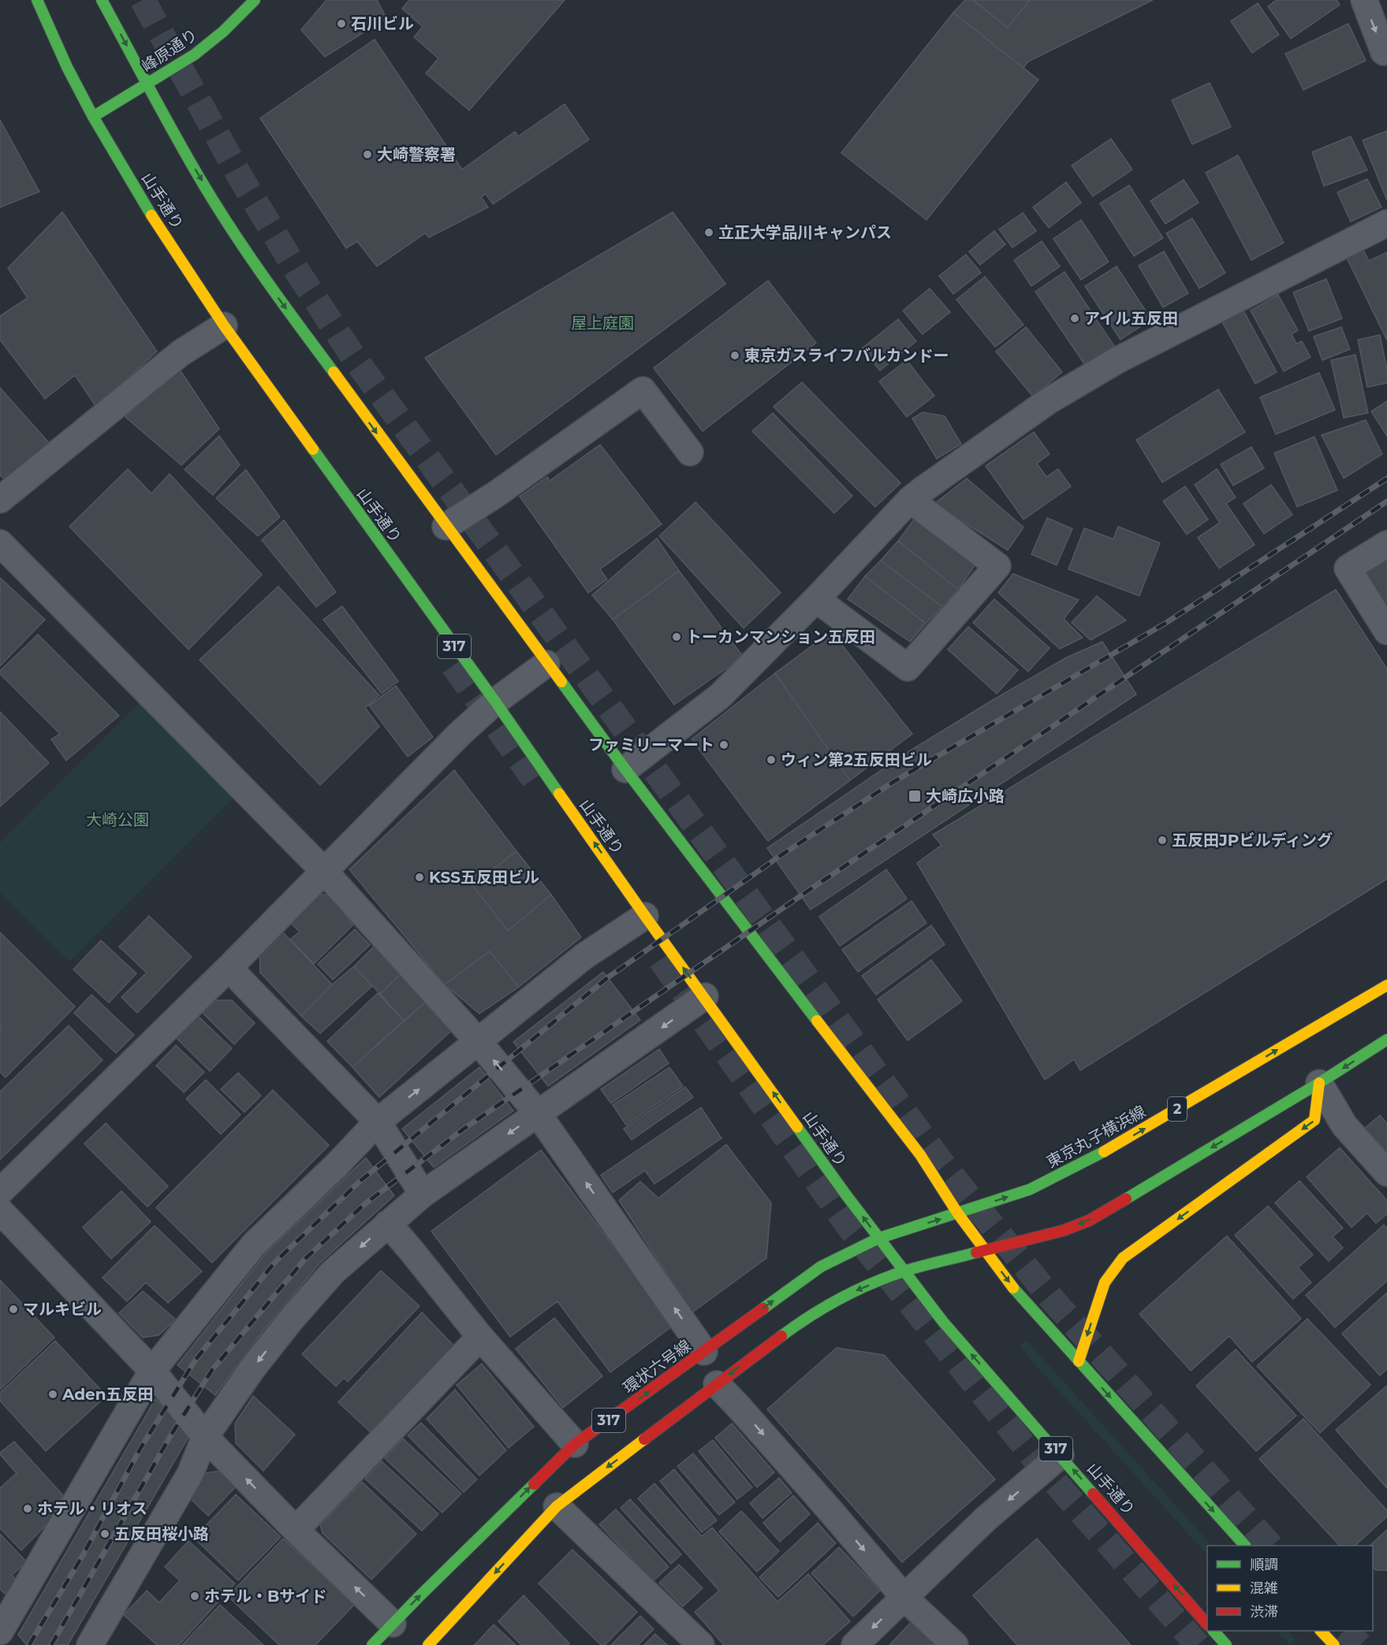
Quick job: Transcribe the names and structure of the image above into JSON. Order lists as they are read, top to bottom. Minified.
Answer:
{"streets":{"main road":["峰原通り","山手通り","317","2","東京丸子横浜線","環状六号線"]},"crossings":[["峰原通り","山手通り"],["山手通り","317"],["山手通り","東京丸子横浜線"],["山手通り","環状六号線"],["東京丸子横浜線","環状六号線"]],"parks":["屋上庭園","大崎公園"],"places":{"other":["石川ビル","大崎警察署","立正大学品川キャンパス","アイル五反田","東京ガスライフバルカンドー","トーカンマンション五反田","ファミリーマート","ウィン第2五反田ビル","五反田JPビルディング","KSS五反田ビル","マルキビル","Aden五反田","ホテル・リオス","五反田桜小路","ホテル・Bサイド"],"transit":["大崎広小路"]},"legend":["順調","混雑","渋滞"]}
